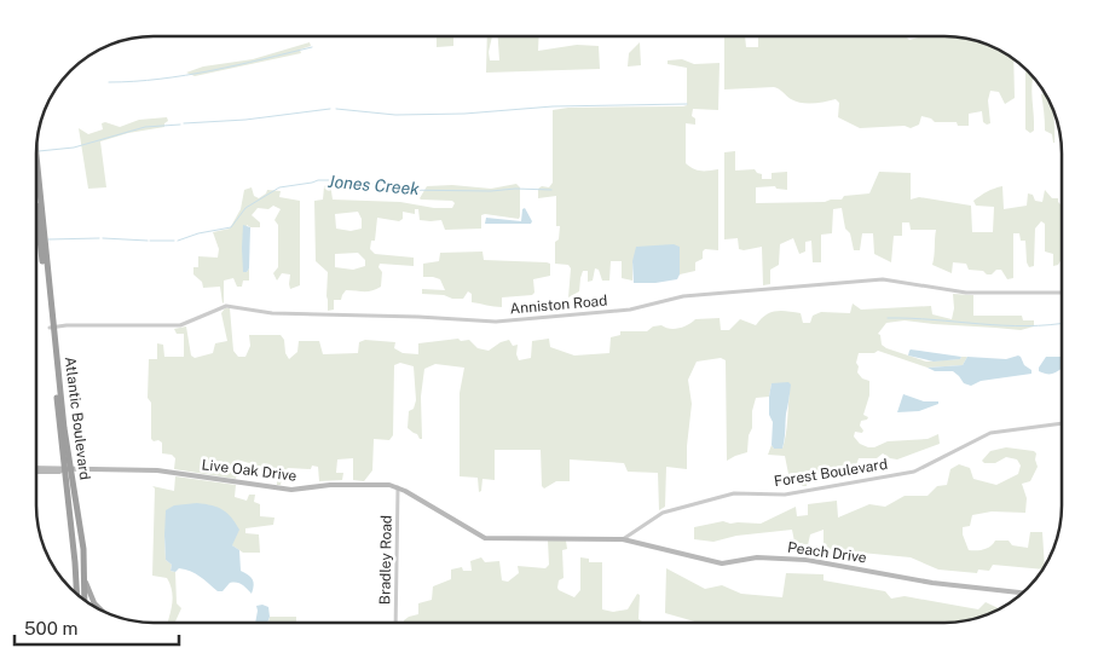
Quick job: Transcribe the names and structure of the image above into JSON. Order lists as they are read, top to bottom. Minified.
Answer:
{"streets":{"highway":["Atlantic Boulevard"],"main road":["Live Oak Drive","Peach Drive"],"street":["Anniston Road","Forest Boulevard","Bradley Road"]},"crossings":[["Anniston Road","Atlantic Boulevard"],["Atlantic Boulevard","Live Oak Drive"],["Live Oak Drive","Forest Boulevard"],["Live Oak Drive","Peach Drive"],["Live Oak Drive","Bradley Road"],["Forest Boulevard","Peach Drive"]],"water":["Jones Creek"],"scale_bar":"500 m"}
